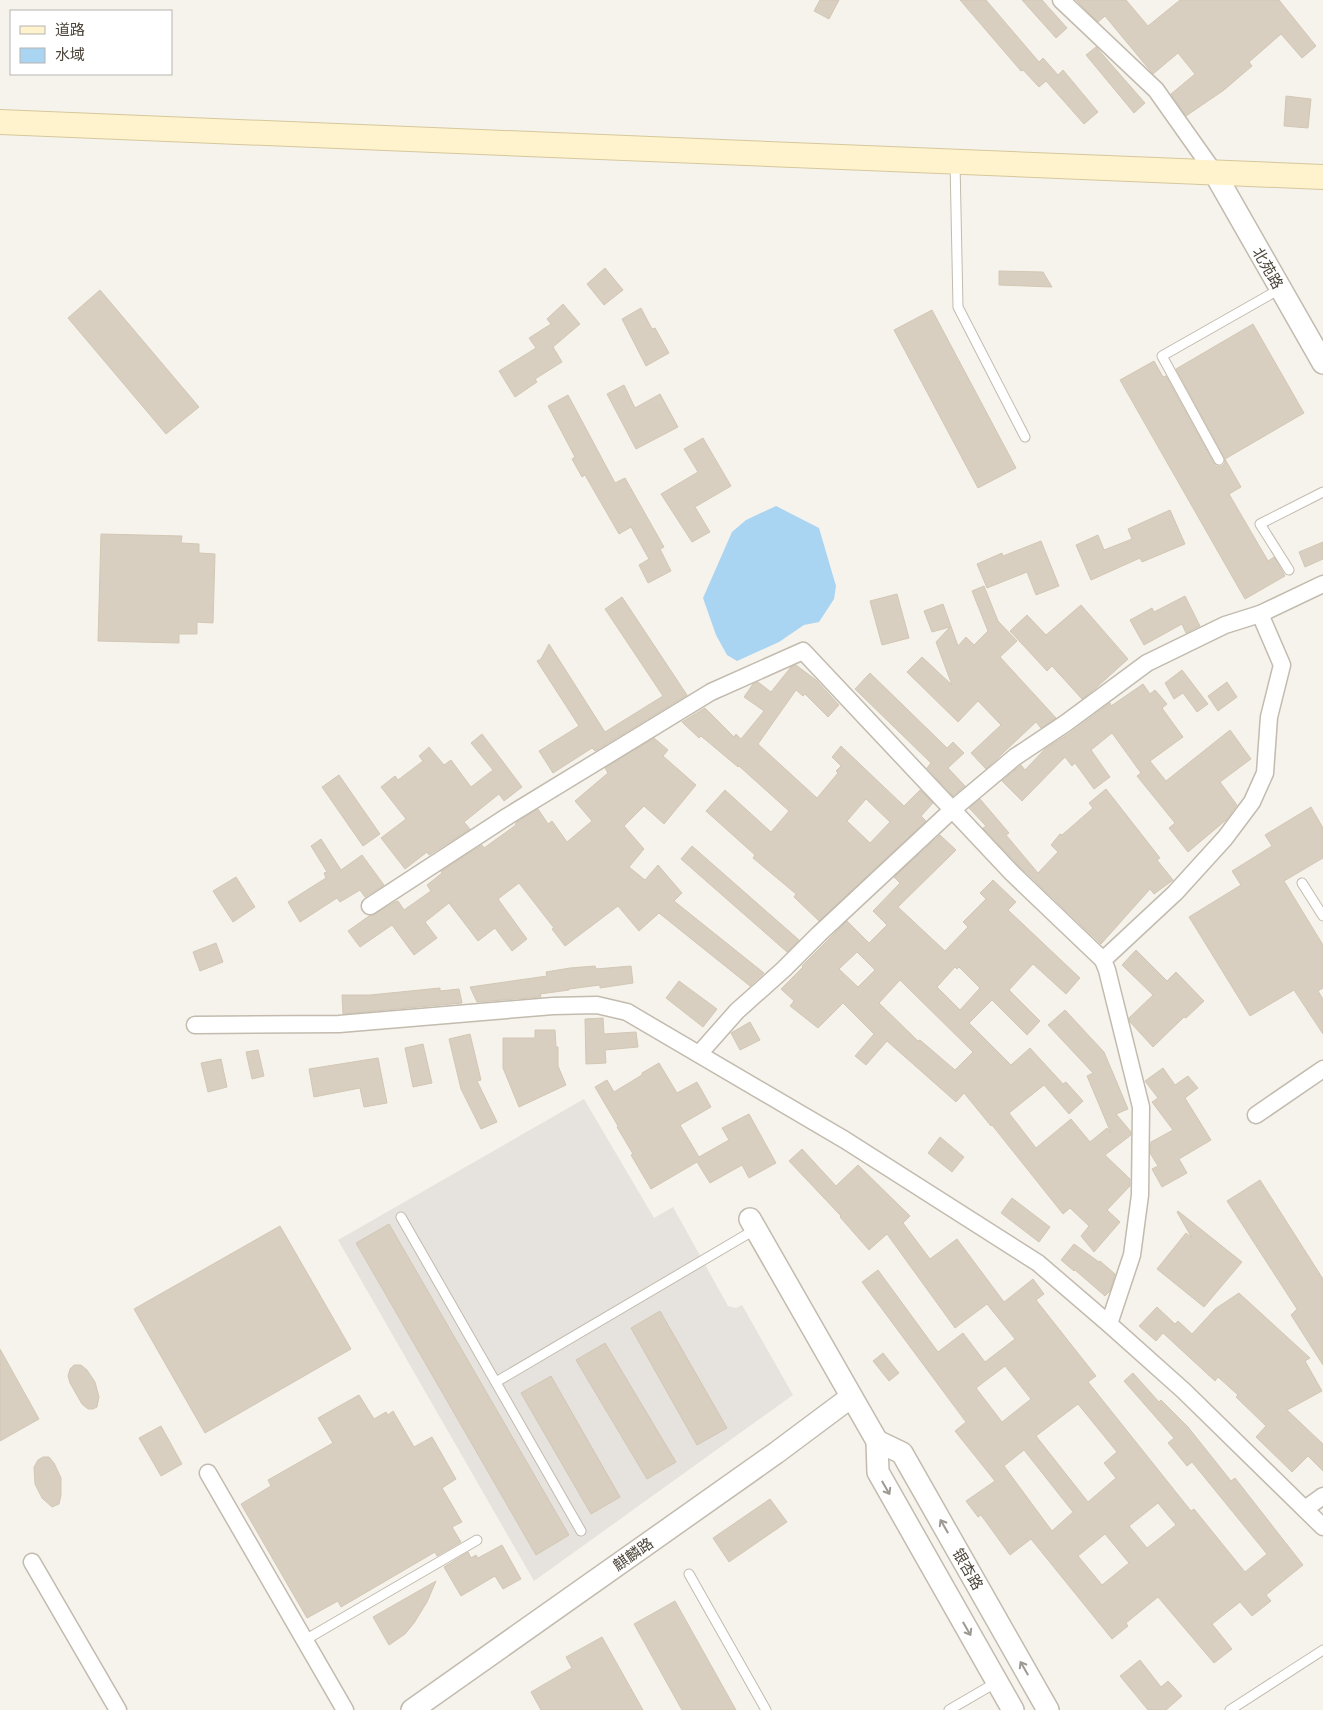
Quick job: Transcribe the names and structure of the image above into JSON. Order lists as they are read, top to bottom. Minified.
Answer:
{"streets":{"street":["北苑路","麒麟路","银杏路"]},"crossings":[["麒麟路","银杏路"]],"legend":["道路","水域"]}
